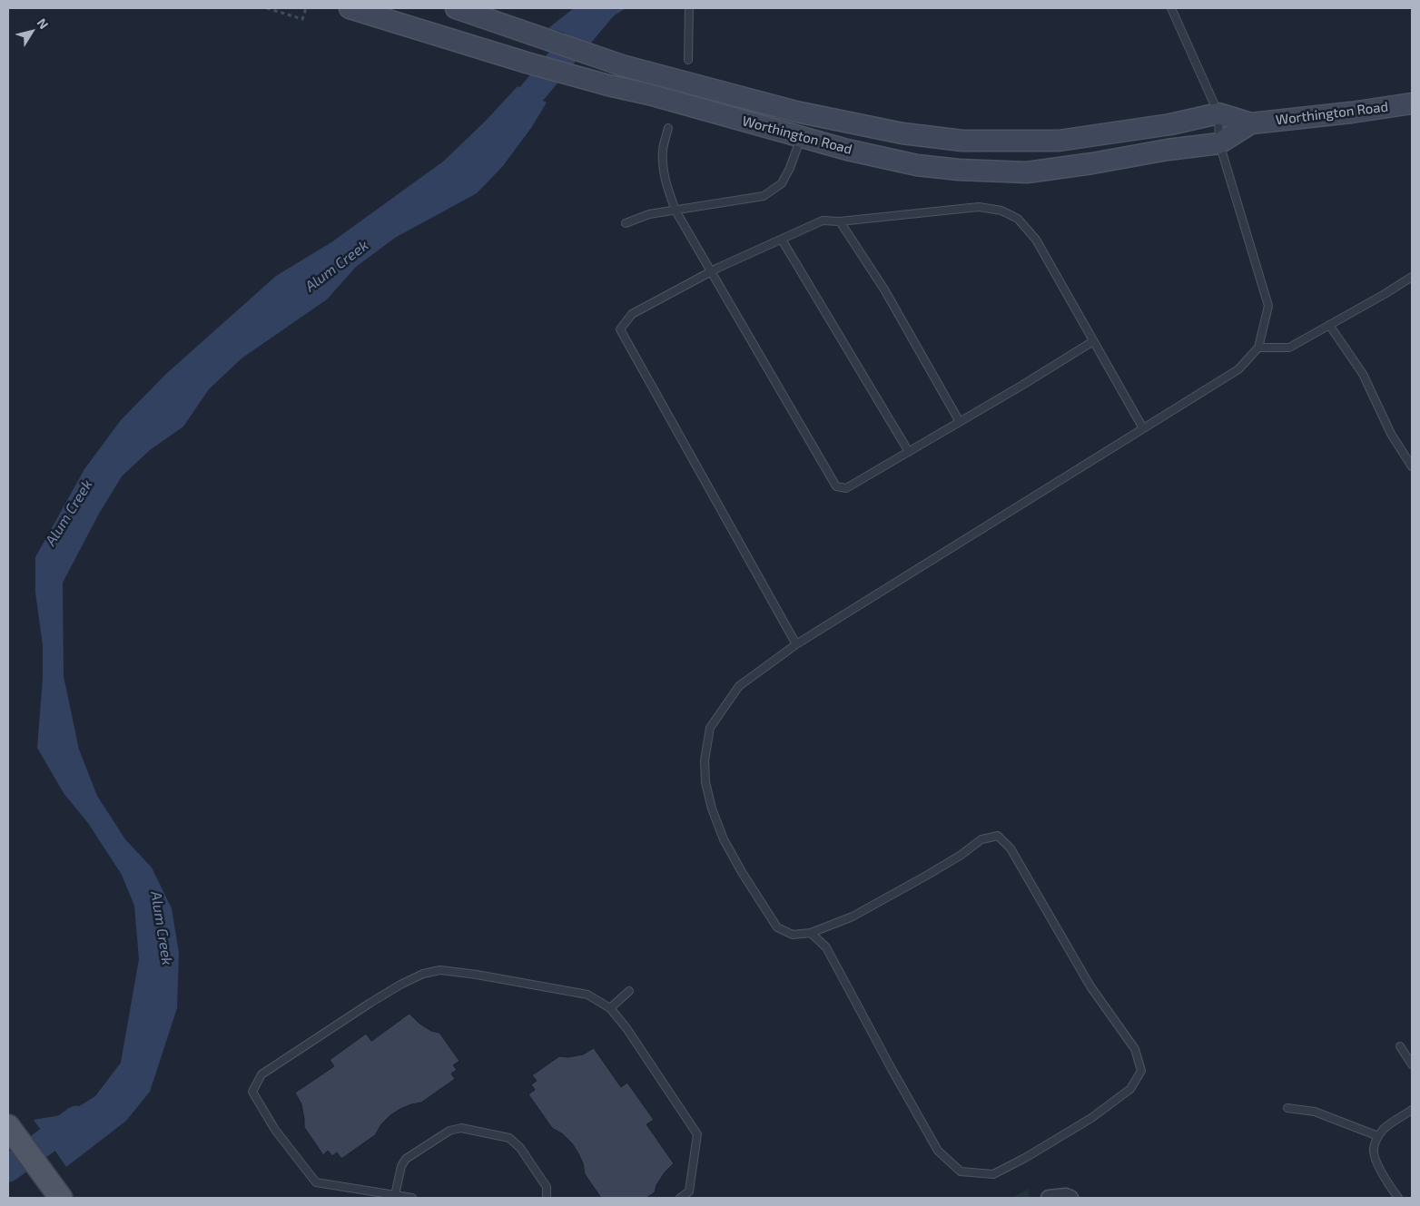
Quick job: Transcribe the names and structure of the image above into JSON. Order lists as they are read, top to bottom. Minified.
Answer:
{"streets":{"main road":["Worthington Road"]},"water":["Alum Creek"],"north":"top right"}
